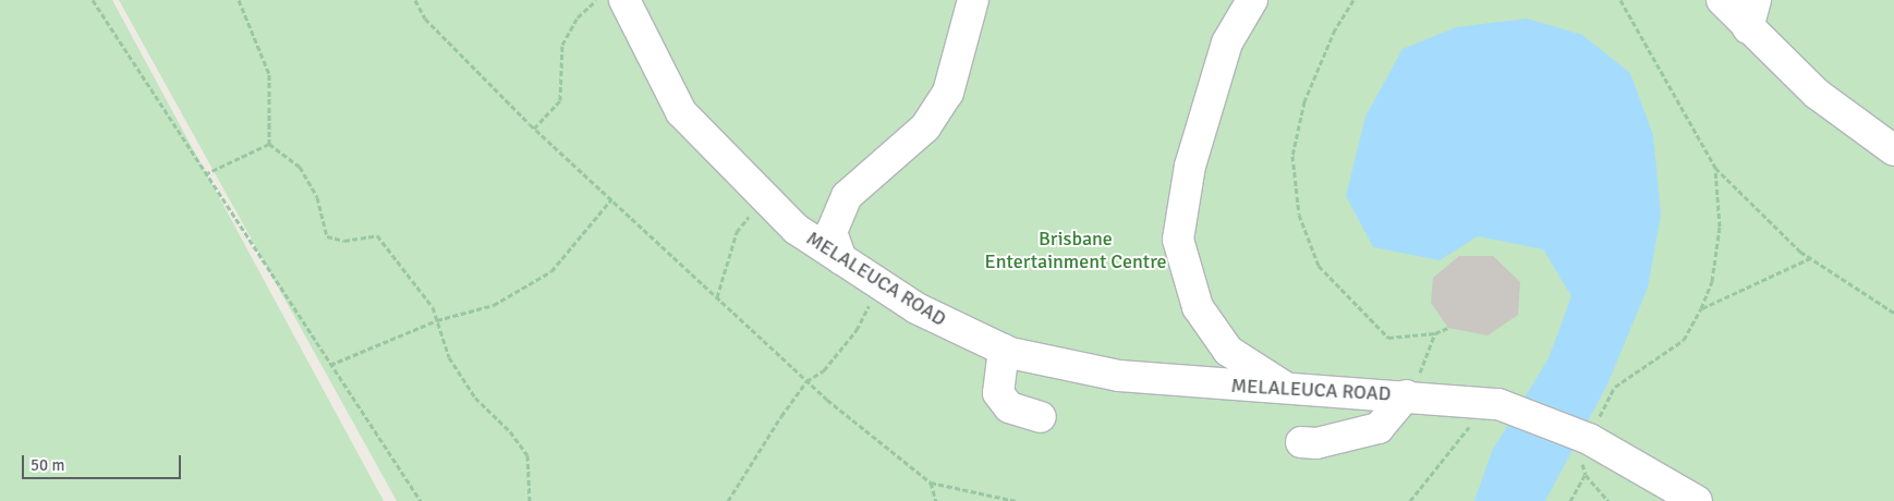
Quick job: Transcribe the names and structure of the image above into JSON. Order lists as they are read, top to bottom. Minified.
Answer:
{"streets":{"street":["MELALEUCA ROAD"]},"parks":["Brisbane Entertainment Centre"],"scale_bar":"50 m"}
